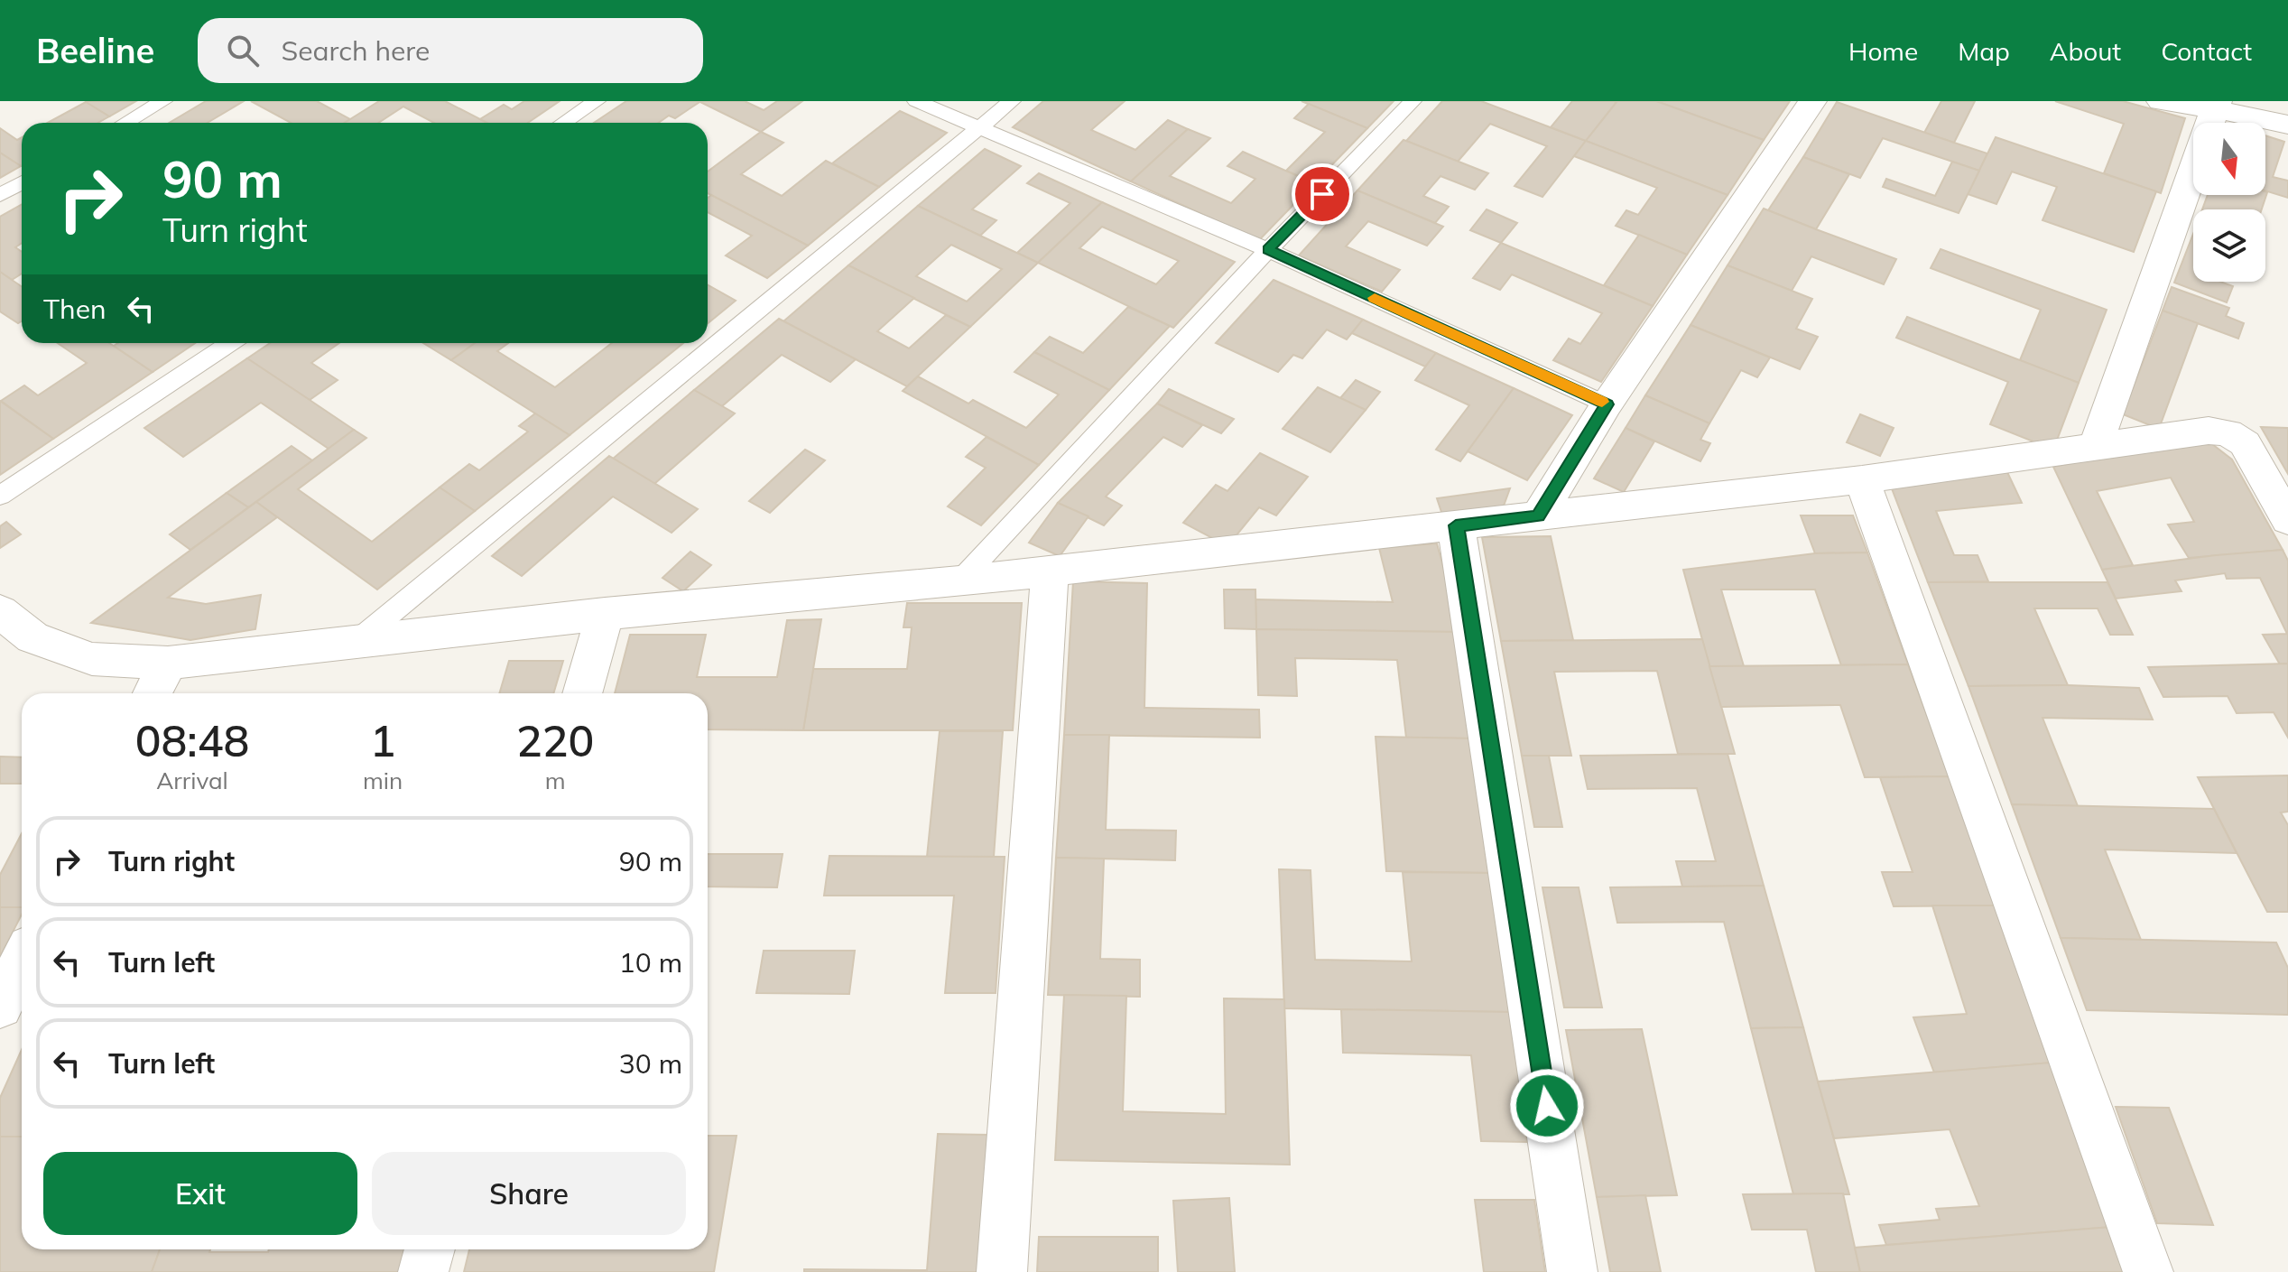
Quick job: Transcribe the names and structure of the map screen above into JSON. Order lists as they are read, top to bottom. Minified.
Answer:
{"north":"bottom","page":{"header":"Beeline","search":"Search here","nav":["Home","Map","About","Contact"],"turn":["90 m","Turn right"],"then":"Then","eta":["08:48","Arrival","1","min","220","m"],"list":[{"name":"Turn right","value":"90 m"},{"name":"Turn left","value":"10 m"},{"name":"Turn left","value":"30 m"}],"buttons":["Exit","Share"]}}
